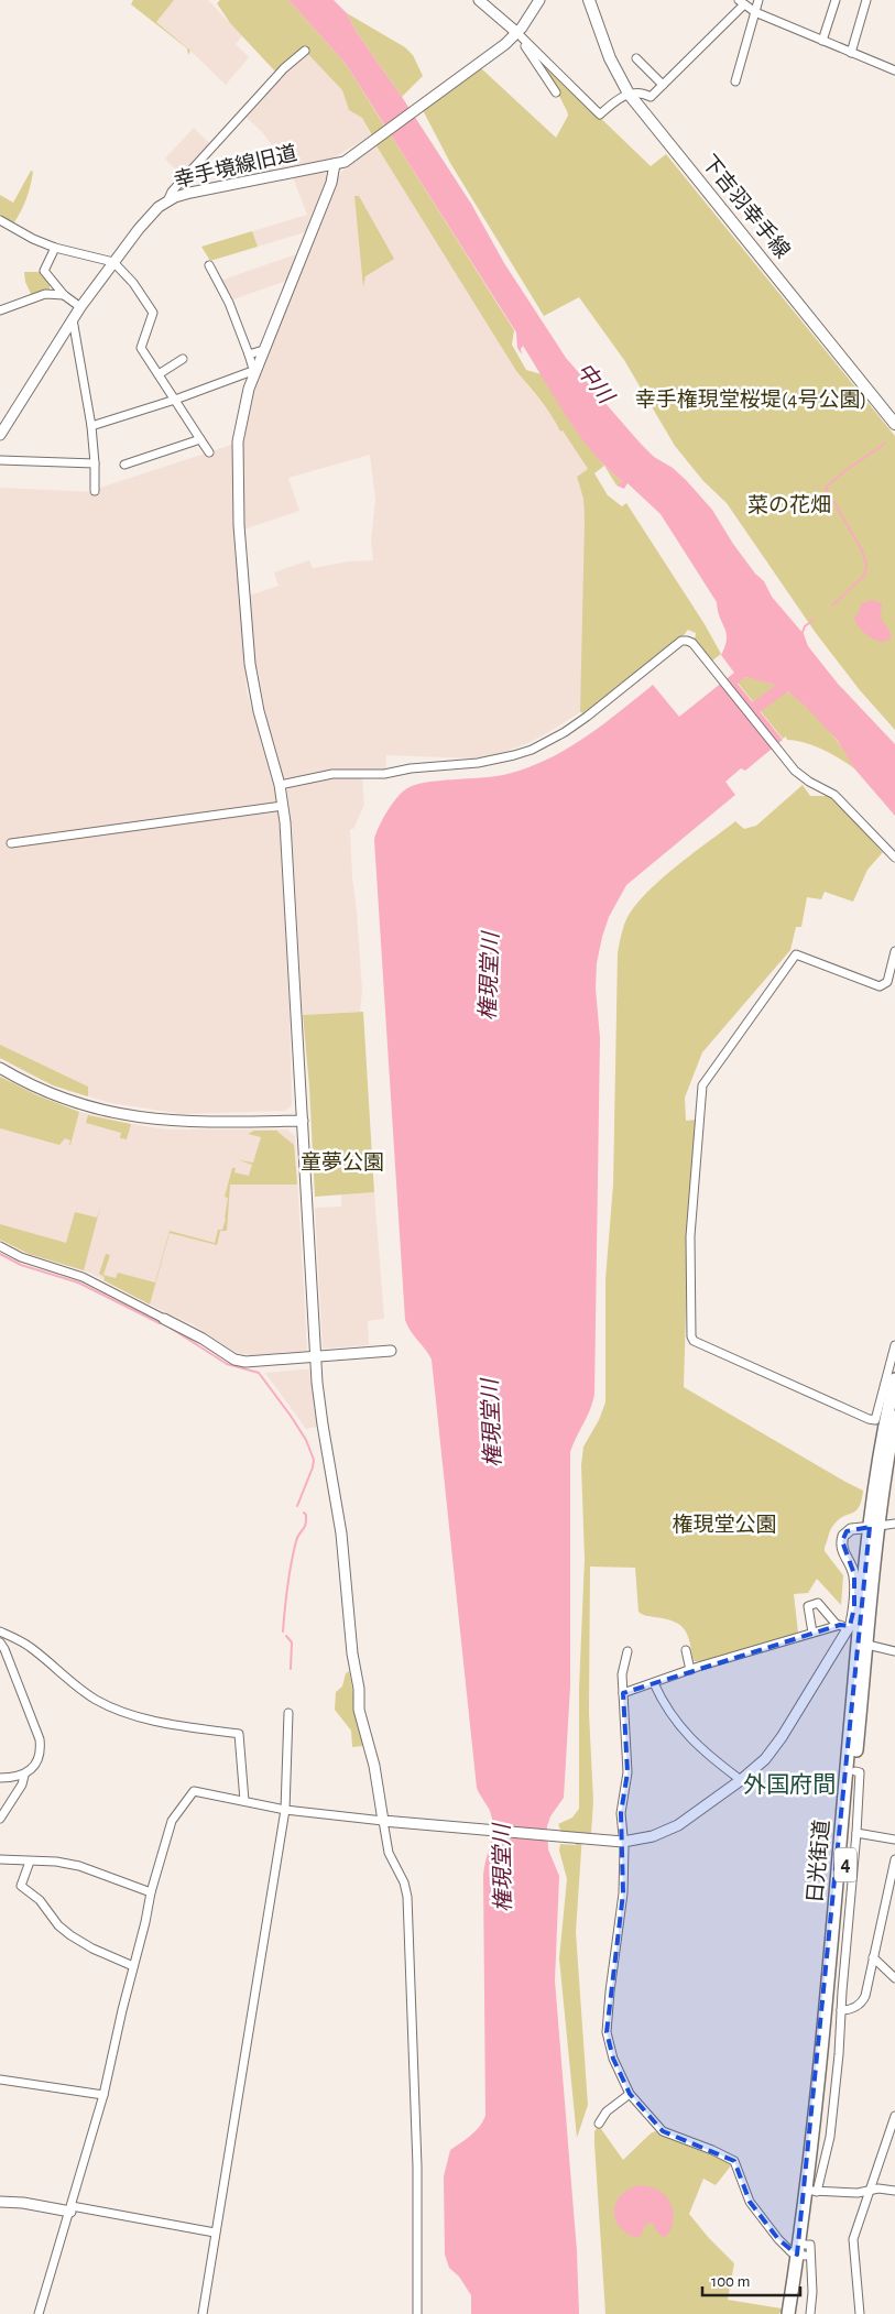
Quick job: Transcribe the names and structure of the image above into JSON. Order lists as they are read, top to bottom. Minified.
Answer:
{"streets":{"highway":["日光街道","4"],"main road":["下吉羽幸手線"],"street":["幸手境線旧道"]},"districts":["外国府間"],"water":["中川","権現堂川"],"parks":["幸手権現堂桜堤(4号公園)","菜の花畑","童夢公園","権現堂公園"],"scale_bar":"100 m"}
